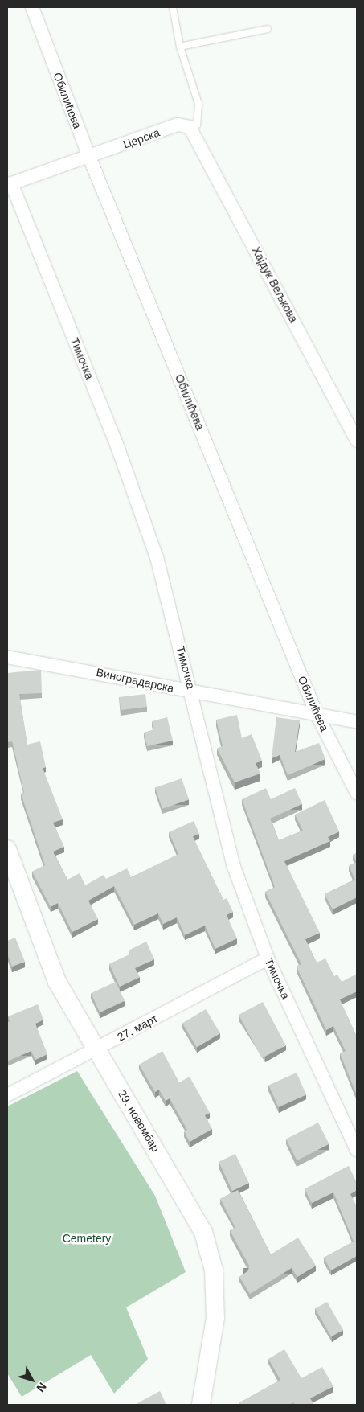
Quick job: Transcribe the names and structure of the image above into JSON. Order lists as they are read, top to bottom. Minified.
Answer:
{"streets":{"main road":["29. новембар"],"street":["Обилићева","Церска","Хајдук Вељкова","Тимочка","Виноградарска","27. март"]},"crossings":[["Обилићева","Церска"],["Обилићева","Виноградарска"],["Церска","Хајдук Вељкова"],["Церска","Тимочка"],["Тимочка","Виноградарска"],["Тимочка","27. март"],["27. март","29. новембар"]],"parks":["Cemetery"],"north":"bottom right"}
